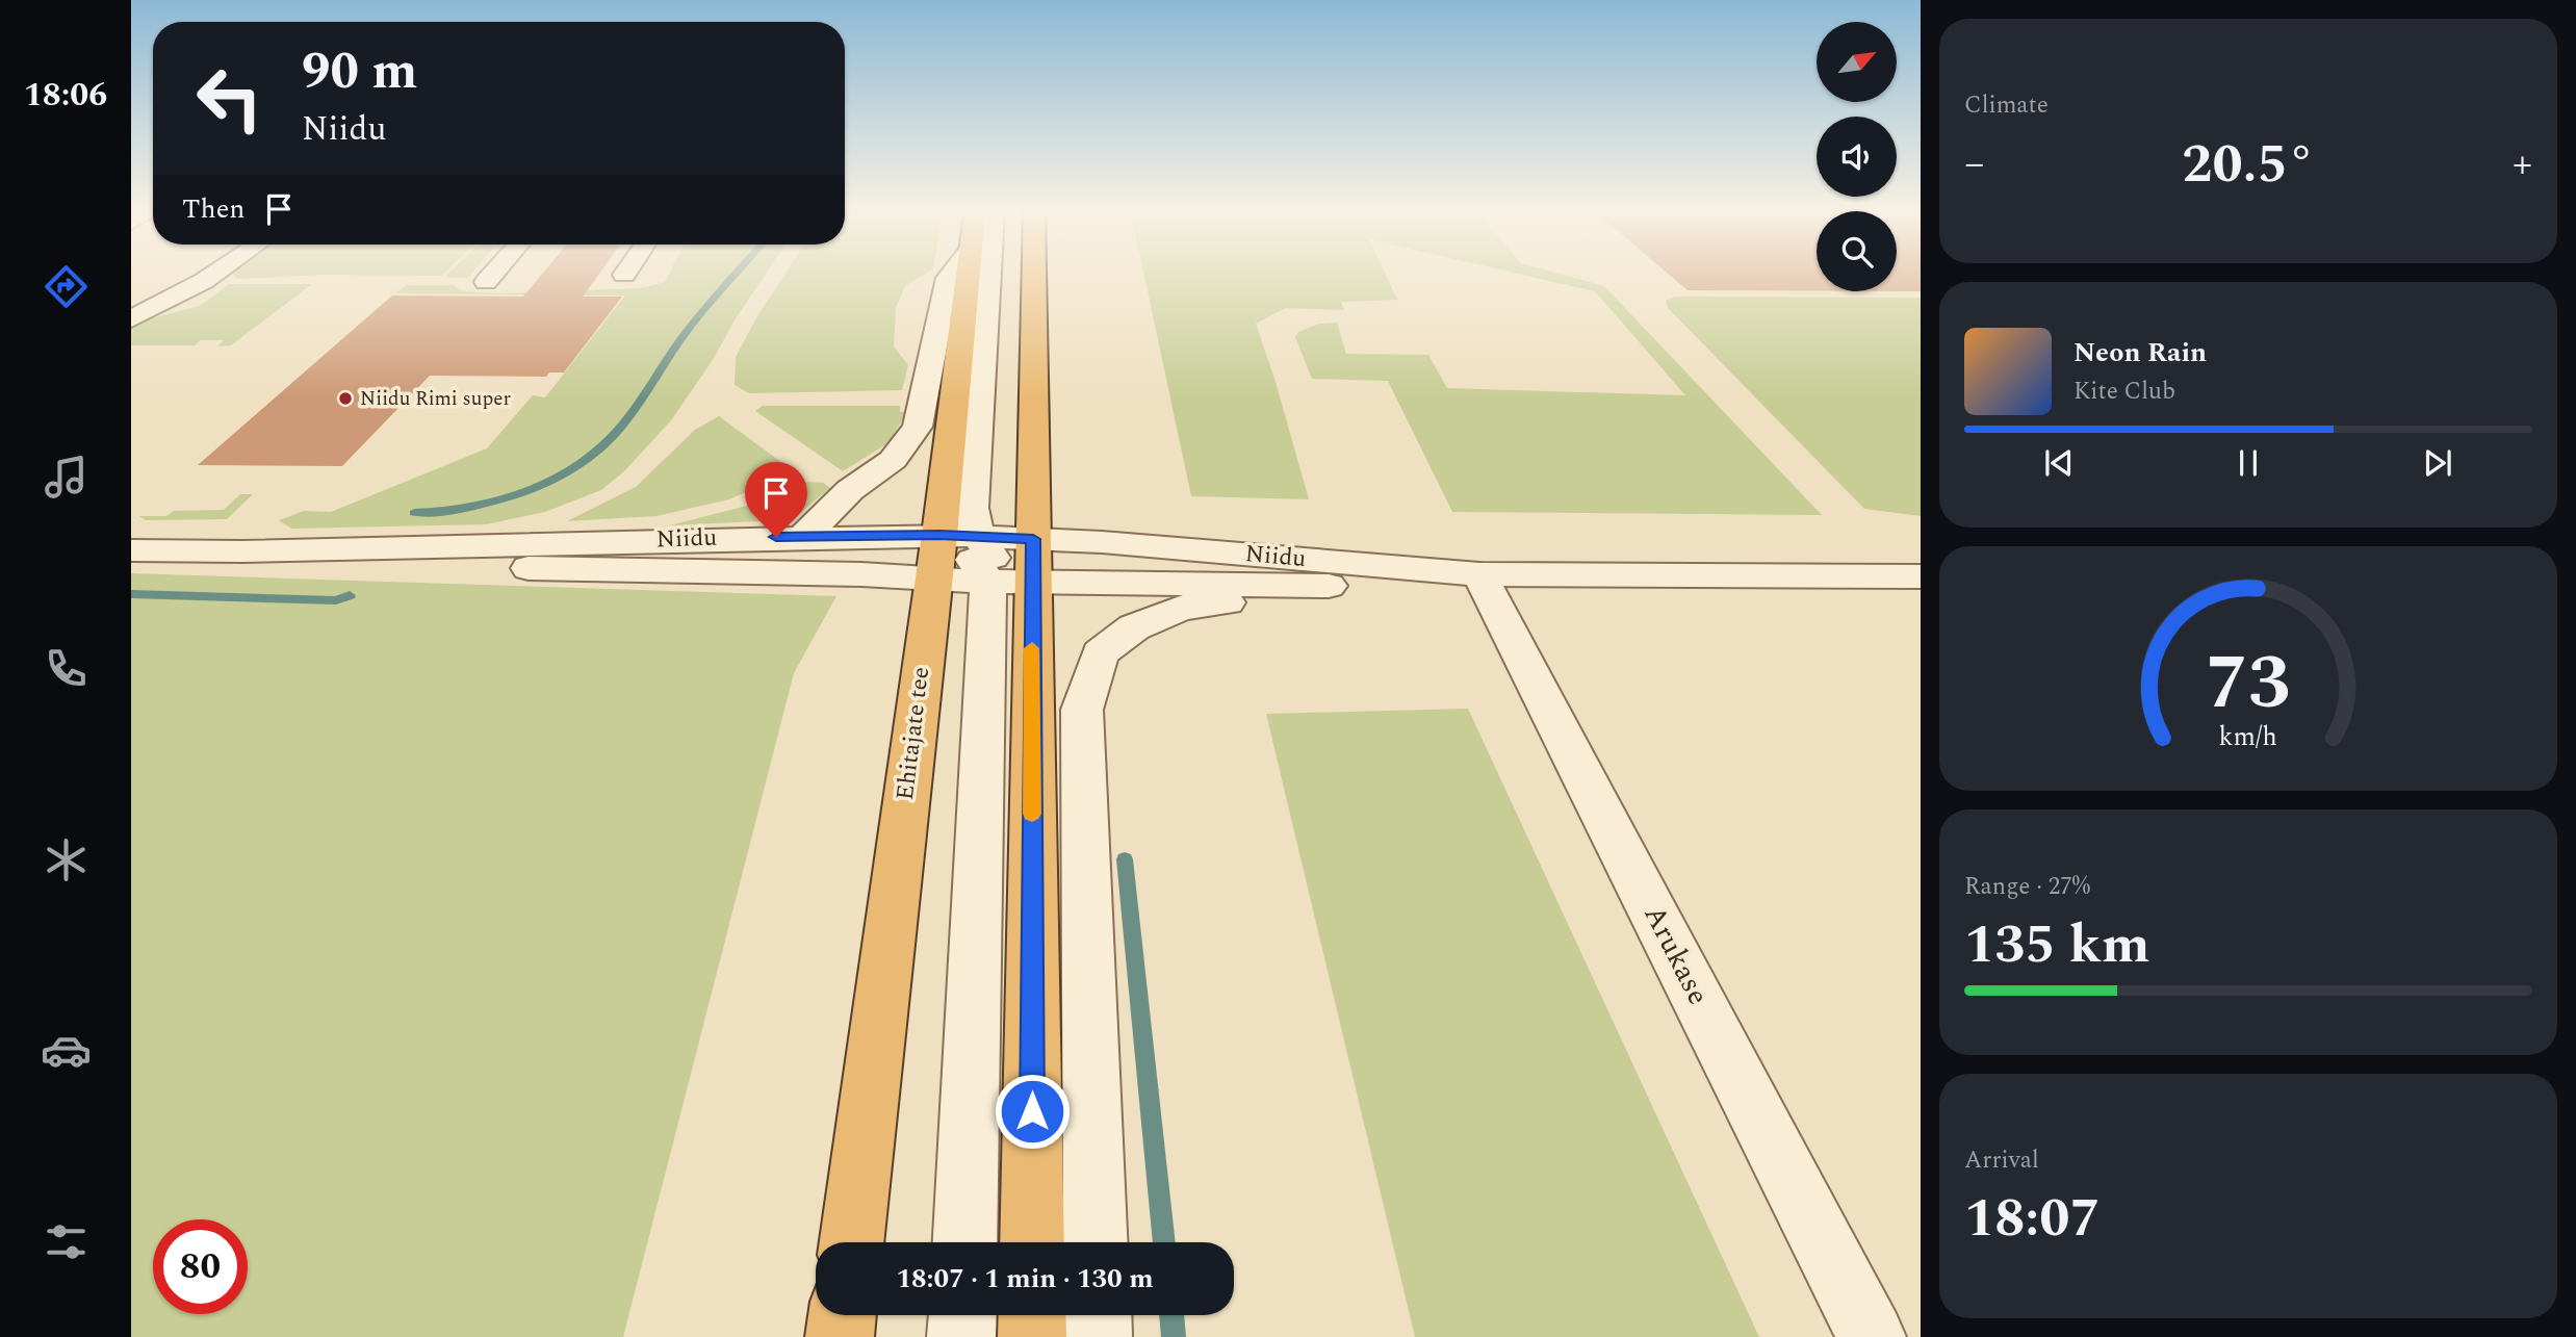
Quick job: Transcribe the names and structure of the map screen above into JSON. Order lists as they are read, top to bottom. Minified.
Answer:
{"streets":{"highway":["Ehitajate tee"],"street":["Niidu","Arukase"]},"crossings":[["Niidu","Ehitajate tee"],["Niidu","Arukase"]],"places":["Niidu Rimi super"],"north":"top right","page":{"tabs":"18:06","tile":["Climate",["Range · 27%","135 km"],["Arrival","18:07"]],"turn":["90 m","Niidu"],"heat":["−","20.5°","+"],"then":"Then","song":["Neon Rain","Kite Club"],"limit":"80","trip":"18:07 · 1 min · 130 m","gauge":["73","km/h"]}}
